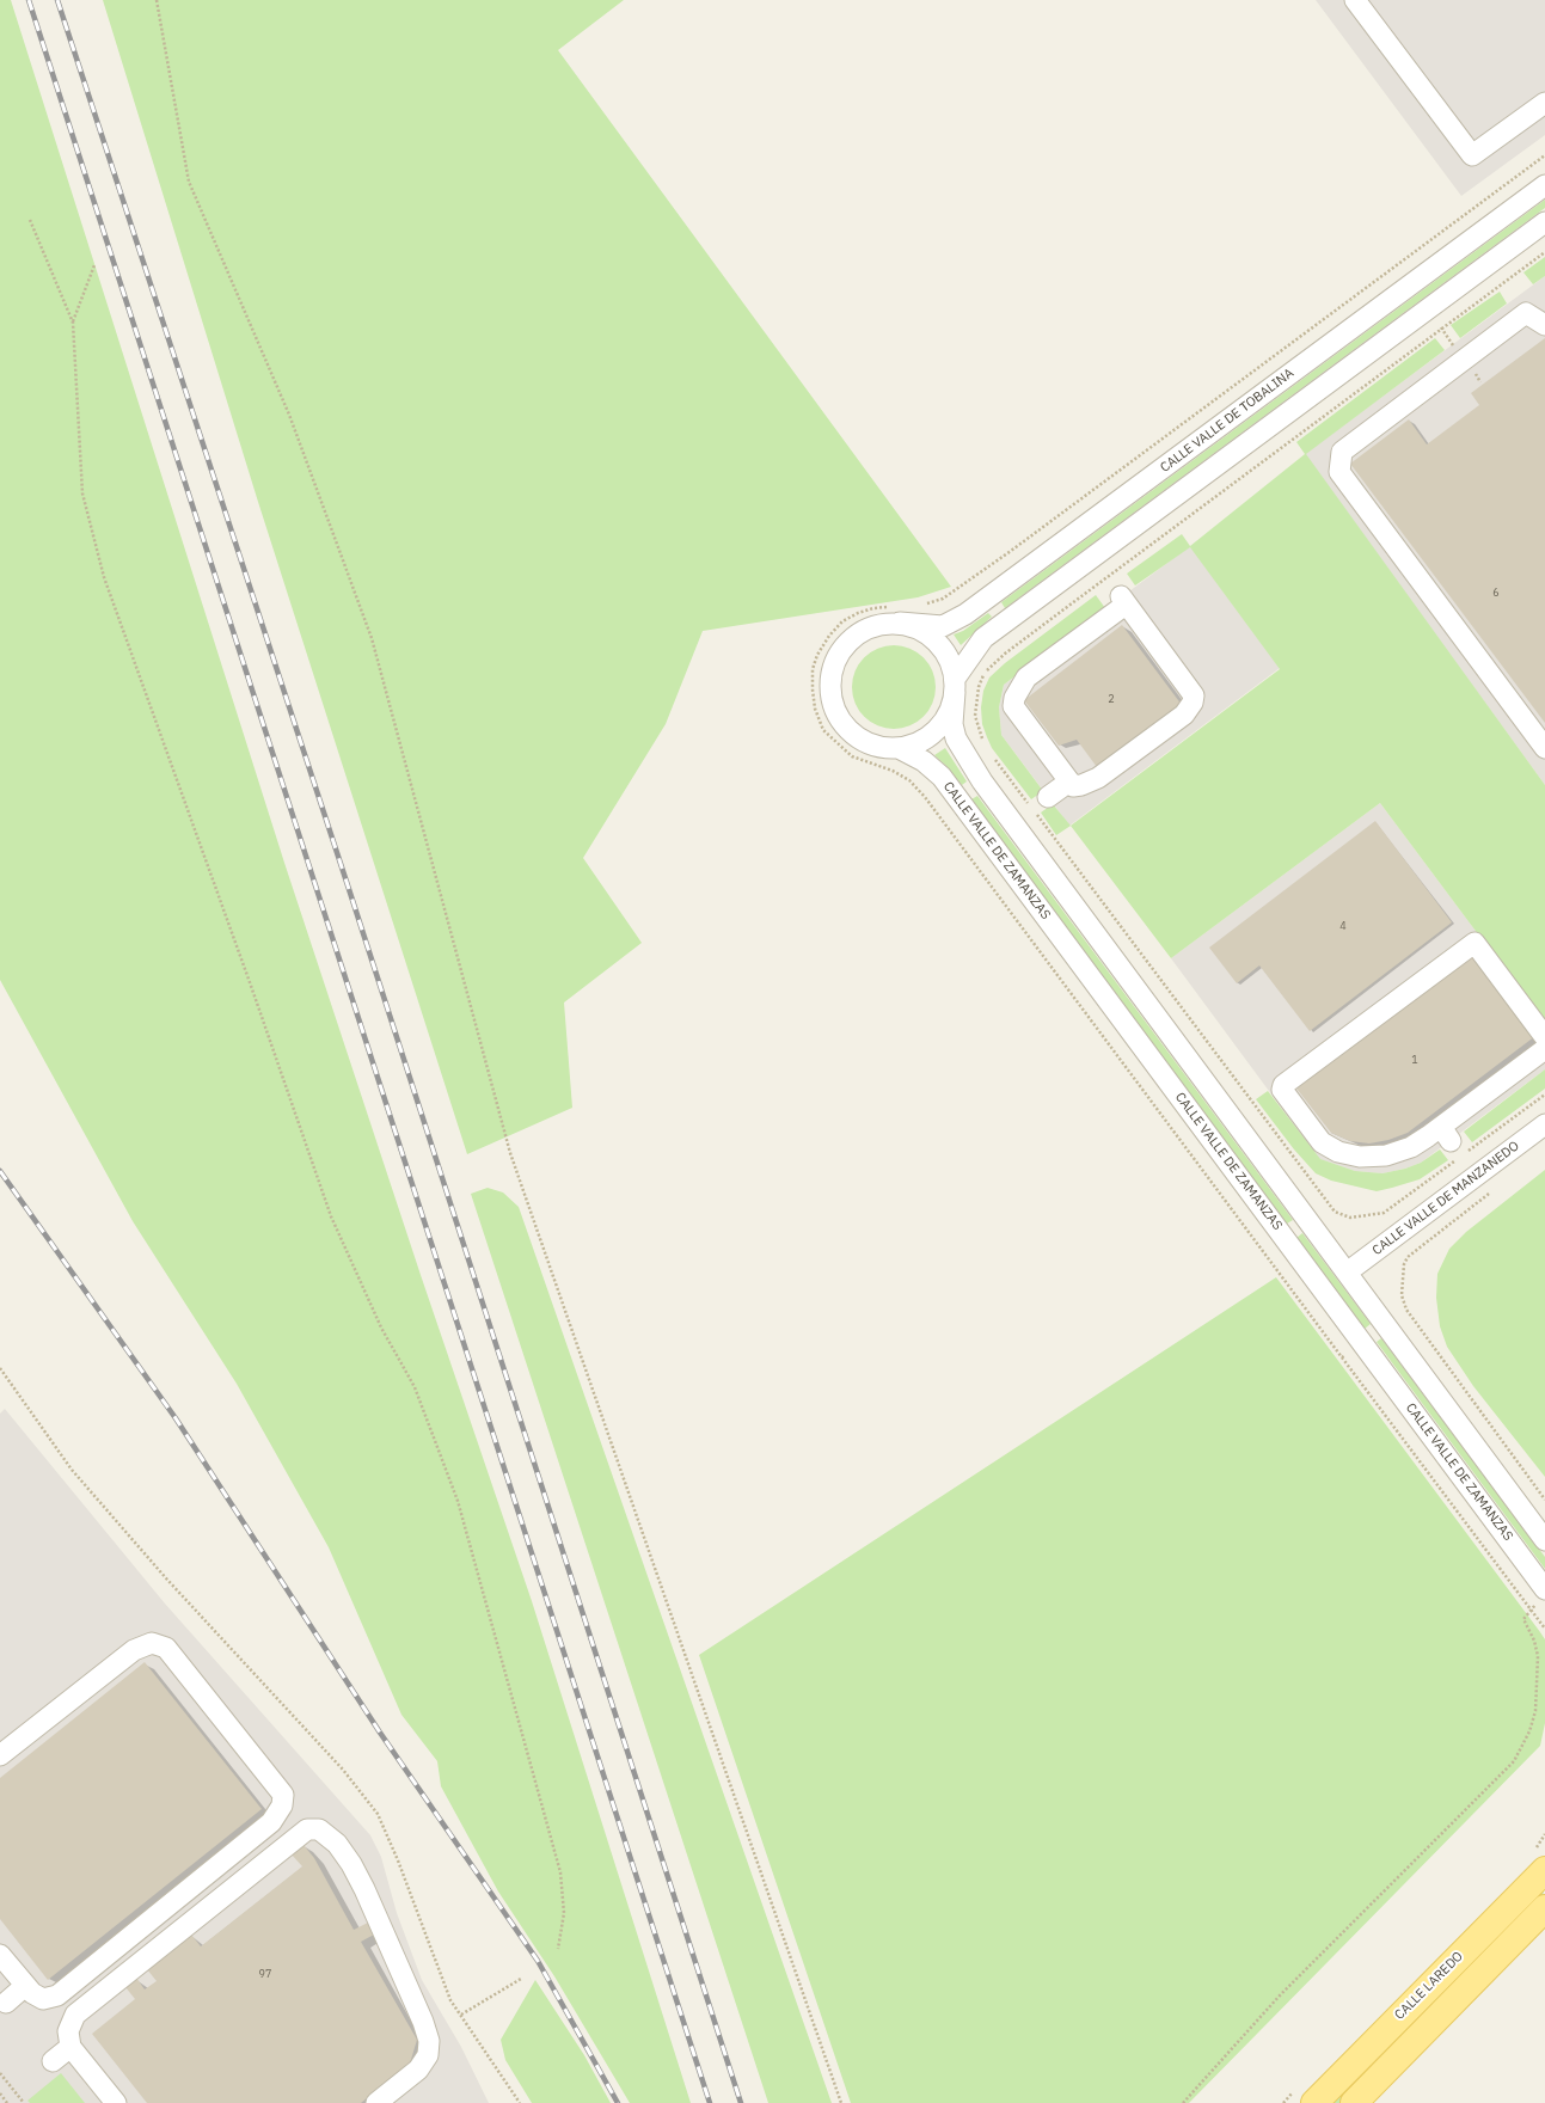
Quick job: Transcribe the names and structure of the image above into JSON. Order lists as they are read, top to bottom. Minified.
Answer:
{"streets":{"main road":["CALLE LAREDO"],"street":["CALLE VALLE DE TOBALINA","CALLE VALLE DE ZAMANZAS","CALLE VALLE DE MANZANEDO"]},"crossings":[["CALLE VALLE DE TOBALINA","CALLE VALLE DE ZAMANZAS"]],"house_numbers":["6","2","4","1","97"]}
